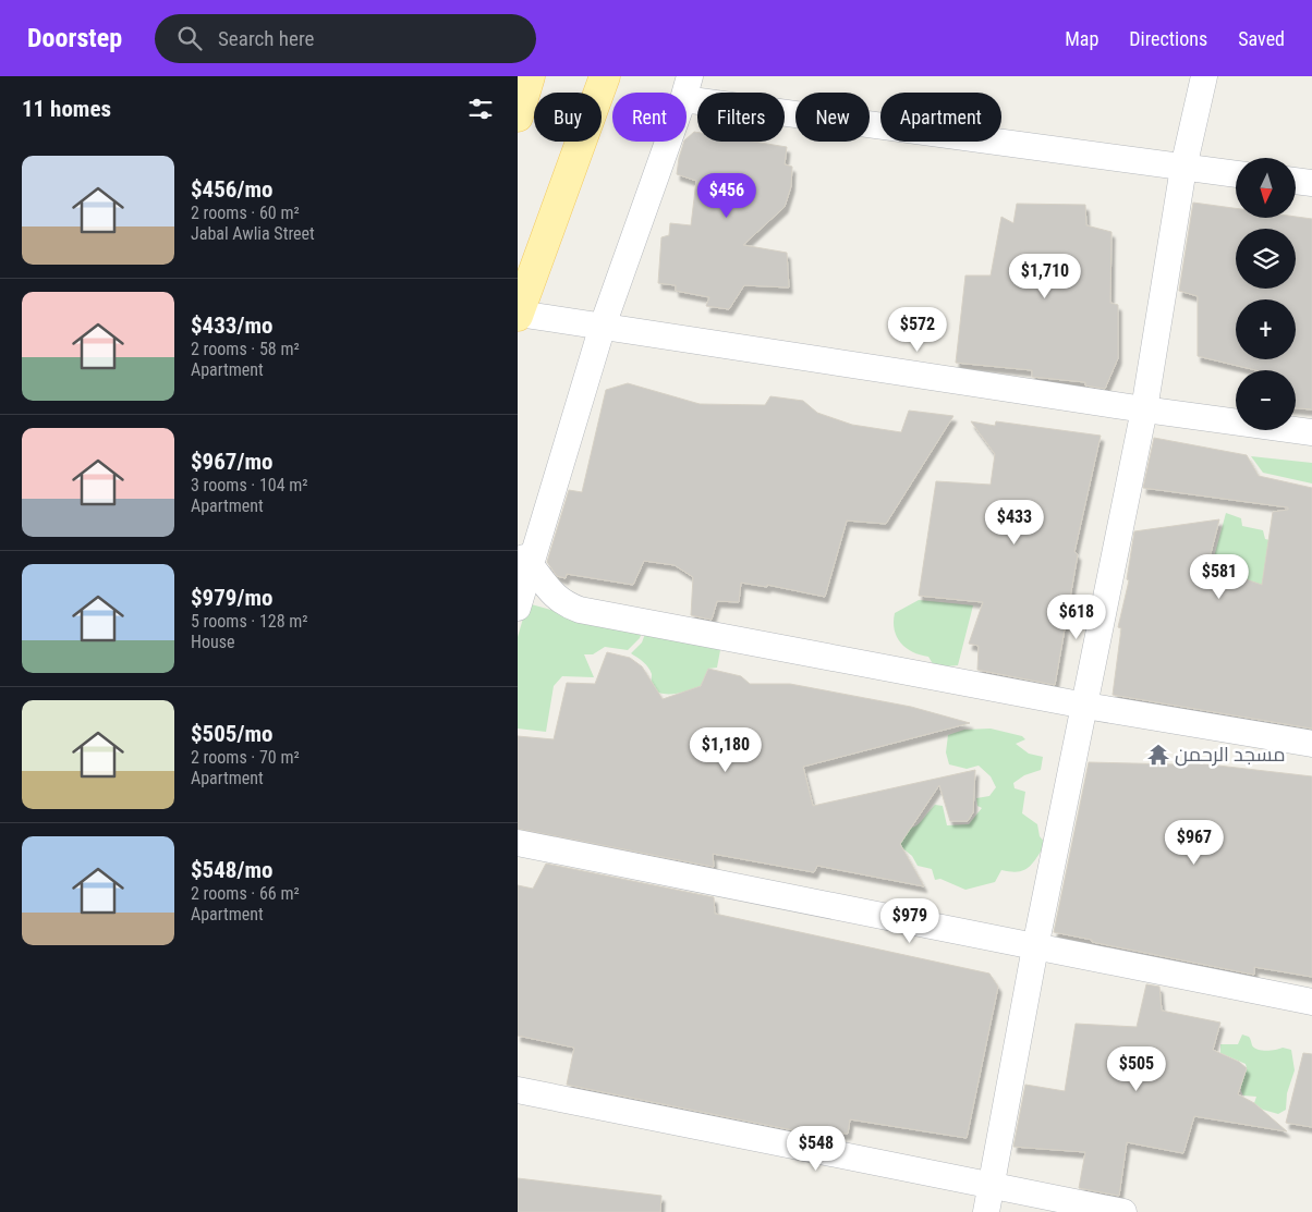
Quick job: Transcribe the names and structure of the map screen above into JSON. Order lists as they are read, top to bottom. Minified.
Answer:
{"places":{"temple":["مسجد الرحمن"]},"north":"bottom","page":{"header":"Doorstep","search":"Search here","nav":["Map","Directions","Saved"],"heading":"11 homes","chip":["Buy","Rent","Filters","New","Apartment"],"list":[{"name":"$456/mo","note":"2 rooms · 60 m² · Jabal Awlia Street"},{"name":"$433/mo","note":"2 rooms · 58 m² · Apartment"},{"name":"$967/mo","note":"3 rooms · 104 m² · Apartment"},{"name":"$979/mo","note":"5 rooms · 128 m² · House"},{"name":"$505/mo","note":"2 rooms · 70 m² · Apartment"},{"name":"$548/mo","note":"2 rooms · 66 m² · Apartment"}],"map_buttons":["+","−"],"price":["$456","$1,710","$572","$433","$581","$618","$1,180","$967","$979","$505","$548"]}}
